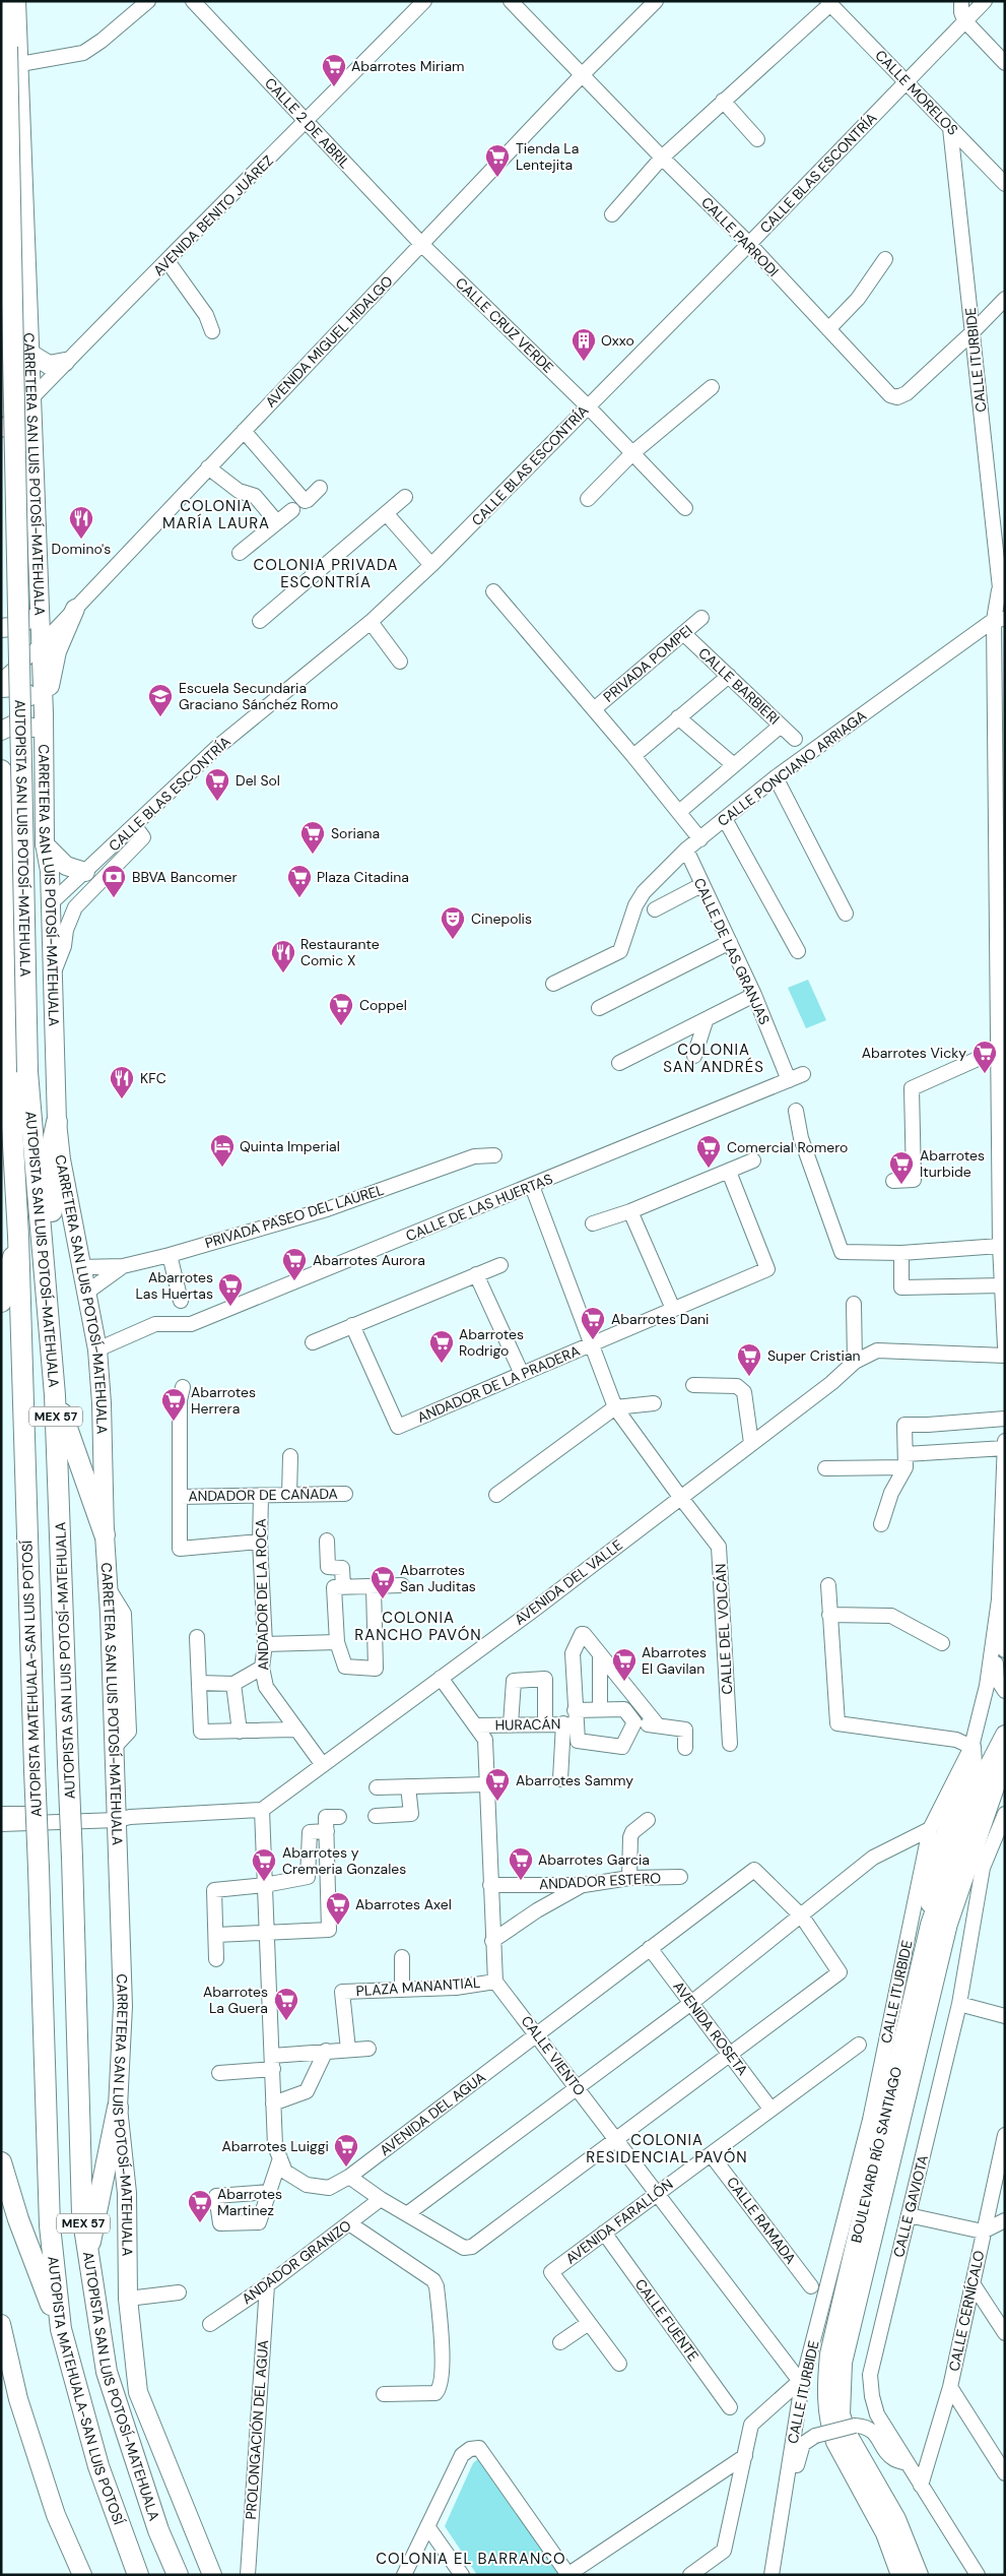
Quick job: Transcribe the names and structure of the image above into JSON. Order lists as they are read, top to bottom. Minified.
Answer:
{"streets":{"highway":["AUTOPISTA SAN LUIS POTOSÍ-MATEHUALA","MEX 57","AUTOPISTA MATEHUALA-SAN LUIS POTOSÍ"],"main road":["CARRETERA SAN LUIS POTOSÍ-MATEHUALA","BOULEVARD RÍO SANTIAGO"],"street":["CALLE MORELOS","CALLE 2 DE ABRIL","CALLE BLAS ESCONTRÍA","AVENIDA BENITO JUÁREZ","CALLE PARRODI","CALLE CRUZ VERDE","AVENIDA MIGUEL HIDALGO","CALLE ITURBIDE","PRIVADA POMPEI","CALLE BARBIERI","CALLE PONCIANO ARRIAGA","CALLE DE LAS GRANJAS","CALLE DE LAS HUERTAS","PRIVADA PASEO DEL LAUREL","ANDADOR DE LA PRADERA","ANDADOR DE CAÑADA","AVENIDA DEL VALLE","ANDADOR DE LA ROCA","CALLE DEL VOLCÁN","HURACÁN","ANDADOR ESTERO","PLAZA MANANTIAL","AVENIDA ROSETA","CALLE VIENTO","AVENIDA DEL AGUA","CALLE GAVIOTA","CALLE RAMADA","AVENIDA FARALLÓN","ANDADOR GRANIZO","CALLE CERNÍCALO","CALLE FUENTE","PROLONGACIÓN DEL AGUA"]},"crossings":[["CALLE MORELOS","CALLE BLAS ESCONTRÍA"],["CALLE MORELOS","CALLE ITURBIDE"],["CALLE 2 DE ABRIL","AVENIDA BENITO JUÁREZ"],["CALLE 2 DE ABRIL","CALLE CRUZ VERDE"],["CALLE 2 DE ABRIL","AVENIDA MIGUEL HIDALGO"],["CALLE BLAS ESCONTRÍA","CALLE PARRODI"],["CALLE BLAS ESCONTRÍA","CALLE CRUZ VERDE"],["CALLE BLAS ESCONTRÍA","CARRETERA SAN LUIS POTOSÍ-MATEHUALA"],["AVENIDA BENITO JUÁREZ","CARRETERA SAN LUIS POTOSÍ-MATEHUALA"],["CALLE PARRODI","AVENIDA MIGUEL HIDALGO"],["CALLE PARRODI","CALLE ITURBIDE"],["CALLE CRUZ VERDE","AVENIDA MIGUEL HIDALGO"],["AVENIDA MIGUEL HIDALGO","CARRETERA SAN LUIS POTOSÍ-MATEHUALA"],["CALLE ITURBIDE","CALLE PONCIANO ARRIAGA"],["CALLE ITURBIDE","CALLE VIENTO"],["CARRETERA SAN LUIS POTOSÍ-MATEHUALA","CALLE DE LAS HUERTAS"],["CARRETERA SAN LUIS POTOSÍ-MATEHUALA","PRIVADA PASEO DEL LAUREL"],["PRIVADA POMPEI","CALLE BARBIERI"],["CALLE PONCIANO ARRIAGA","CALLE DE LAS GRANJAS"],["AUTOPISTA SAN LUIS POTOSÍ-MATEHUALA","AUTOPISTA MATEHUALA-SAN LUIS POTOSÍ"],["CALLE DE LAS GRANJAS","CALLE DE LAS HUERTAS"],["CALLE DE LAS HUERTAS","CALLE DEL VOLCÁN"],["ANDADOR DE LA PRADERA","CALLE DEL VOLCÁN"],["ANDADOR DE CAÑADA","ANDADOR DE LA ROCA"],["AVENIDA DEL VALLE","ANDADOR DE LA ROCA"],["AVENIDA DEL VALLE","CALLE DEL VOLCÁN"],["AVENIDA DEL VALLE","AVENIDA DEL AGUA"],["PLAZA MANANTIAL","CALLE VIENTO"],["AVENIDA ROSETA","AVENIDA DEL AGUA"],["AVENIDA ROSETA","AVENIDA FARALLÓN"],["CALLE VIENTO","AVENIDA DEL AGUA"],["CALLE VIENTO","AVENIDA FARALLÓN"],["CALLE GAVIOTA","CALLE CERNÍCALO"],["CALLE RAMADA","AVENIDA FARALLÓN"],["AVENIDA FARALLÓN","CALLE FUENTE"],["ANDADOR GRANIZO","PROLONGACIÓN DEL AGUA"]],"districts":["COLONIA MARÍA LAURA","COLONIA PRIVADA ESCONTRÍA","COLONIA SAN ANDRÉS","COLONIA RANCHO PAVÓN","COLONIA RESIDENCIAL PAVÓN","COLONIA EL BARRANCO"],"places":{"supermarket":["Abarrotes Miriam","Tienda La Lentejita","Del Sol","Soriana","Plaza Citadina","Coppel","Abarrotes Vicky","Comercial Romero","Abarrotes Iturbide","Abarrotes Aurora","Abarrotes Las Huertas","Abarrotes Dani","Abarrotes Rodrigo","Super Cristian","Abarrotes Herrera","Abarrotes San Juditas","Abarrotes El Gavilan","Abarrotes Sammy","Abarrotes Garcia","Abarrotes y Cremeria Gonzales","Abarrotes Axel","Abarrotes La Guera","Abarrotes Luiggi","Abarrotes Martinez"],"building":["Oxxo"],"restaurant":["Domino's","Restaurante Comic X","KFC"],"school or university":["Escuela Secundaria Graciano Sánchez Romo"],"bank":["BBVA Bancomer"],"theatre":["Cinepolis"],"hotel":["Quinta Imperial"]}}
